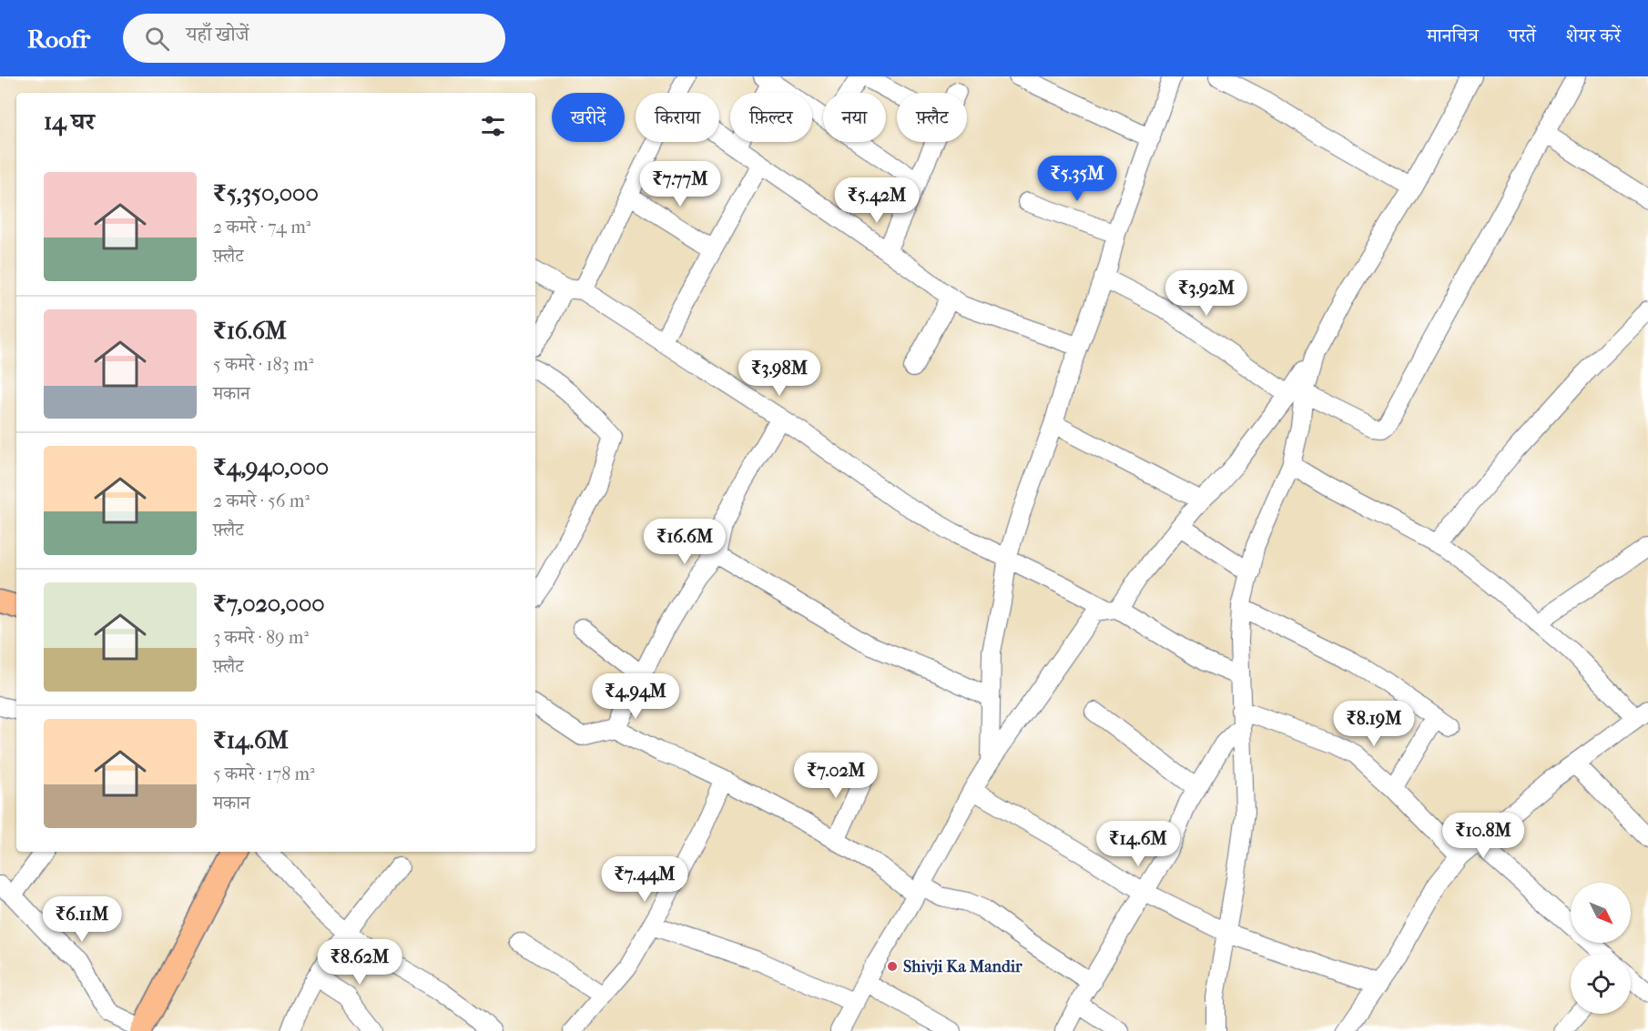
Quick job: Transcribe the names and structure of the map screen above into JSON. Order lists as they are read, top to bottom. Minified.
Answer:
{"places":["Shivji Ka Mandir"],"north":"bottom right","page":{"header":"Roofr","search":"यहाँ खोजें","nav":["मानचित्र","परतें","शेयर करें"],"chip":["खरीदें","किराया","फ़िल्टर","नया","फ़्लैट"],"heading":"14 घर","price":["₹5.35M","₹7.77M","₹5.42M","₹3.92M","₹3.98M","₹16.6M","₹4.94M","₹8.19M","₹7.02M","₹10.8M","₹14.6M","₹7.44M","₹6.11M","₹8.62M"],"list":[{"name":"₹5,350,000","note":"2 कमरे · 74 m² · फ़्लैट"},{"name":"₹16.6M","note":"5 कमरे · 183 m² · मकान"},{"name":"₹4,940,000","note":"2 कमरे · 56 m² · फ़्लैट"},{"name":"₹7,020,000","note":"3 कमरे · 89 m² · फ़्लैट"},{"name":"₹14.6M","note":"5 कमरे · 178 m² · मकान"}]}}
